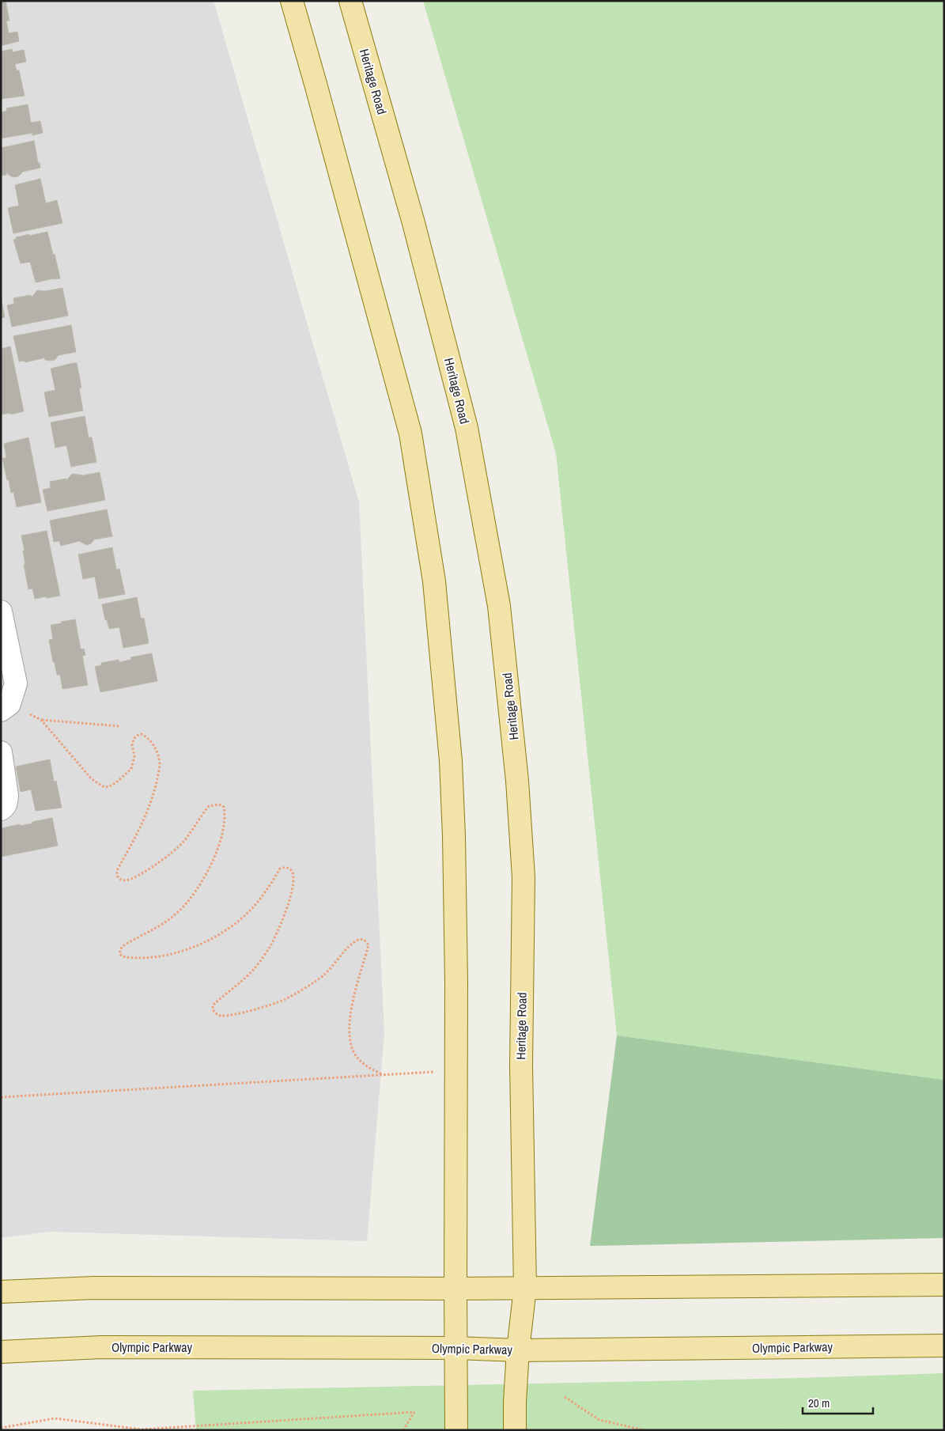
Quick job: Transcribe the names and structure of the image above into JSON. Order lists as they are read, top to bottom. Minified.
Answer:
{"streets":{"main road":["Heritage Road","Olympic Parkway"]},"crossings":[["Heritage Road","Olympic Parkway"]],"scale_bar":"20 m"}
